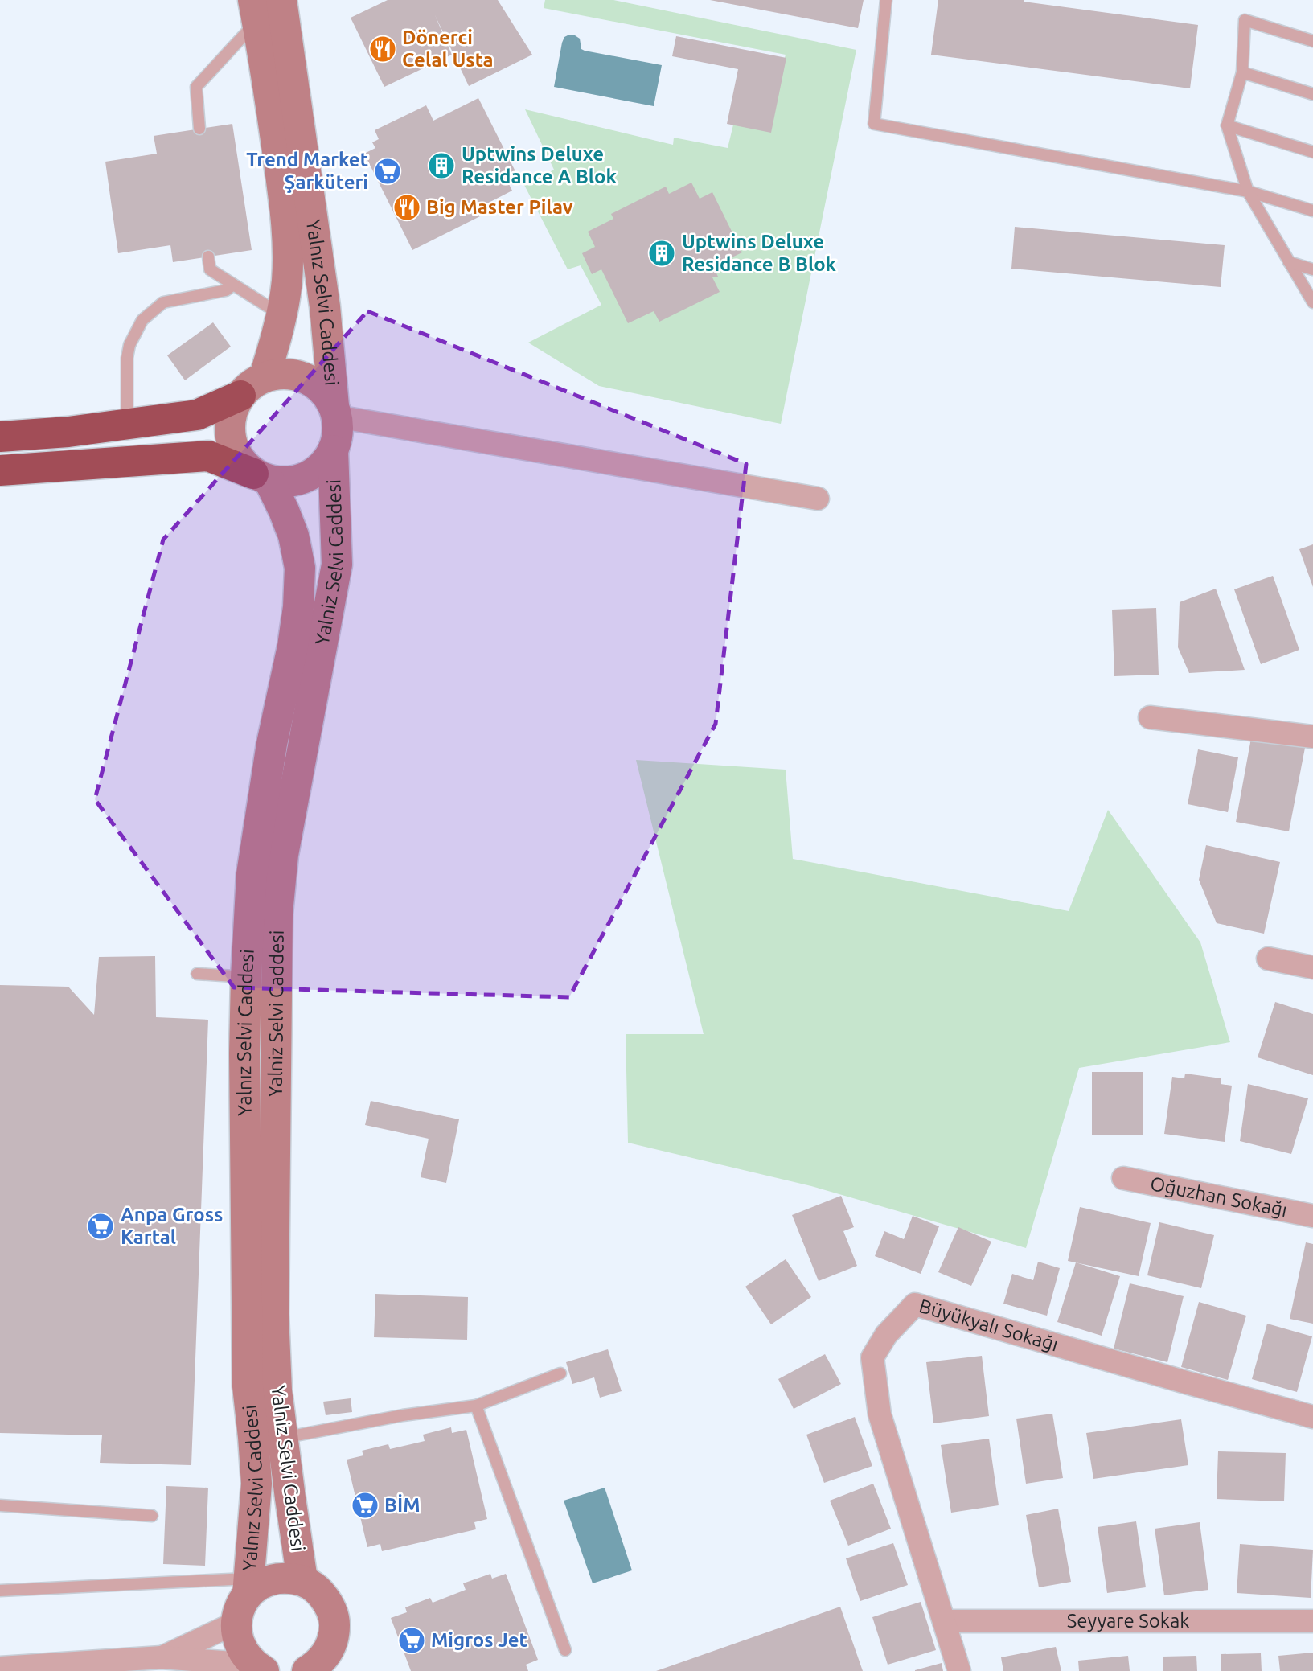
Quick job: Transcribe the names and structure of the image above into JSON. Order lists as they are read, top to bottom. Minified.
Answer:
{"streets":{"street":["Yalnız Selvi Caddesi","Yalniz Selvi Caddesi","Oğuzhan Sokağı","Büyükyalı Sokağı","Seyyare Sokak"]},"crossings":[["Yalnız Selvi Caddesi","Yalniz Selvi Caddesi"],["Büyükyalı Sokağı","Seyyare Sokak"]],"places":{"restaurant":["Dönerci Celal Usta","Big Master Pilav"],"building":["Uptwins Deluxe Residance A Blok","Uptwins Deluxe Residance B Blok"],"supermarket":["Trend Market Şarküteri","Anpa Gross Kartal","BİM","Migros Jet"]}}
